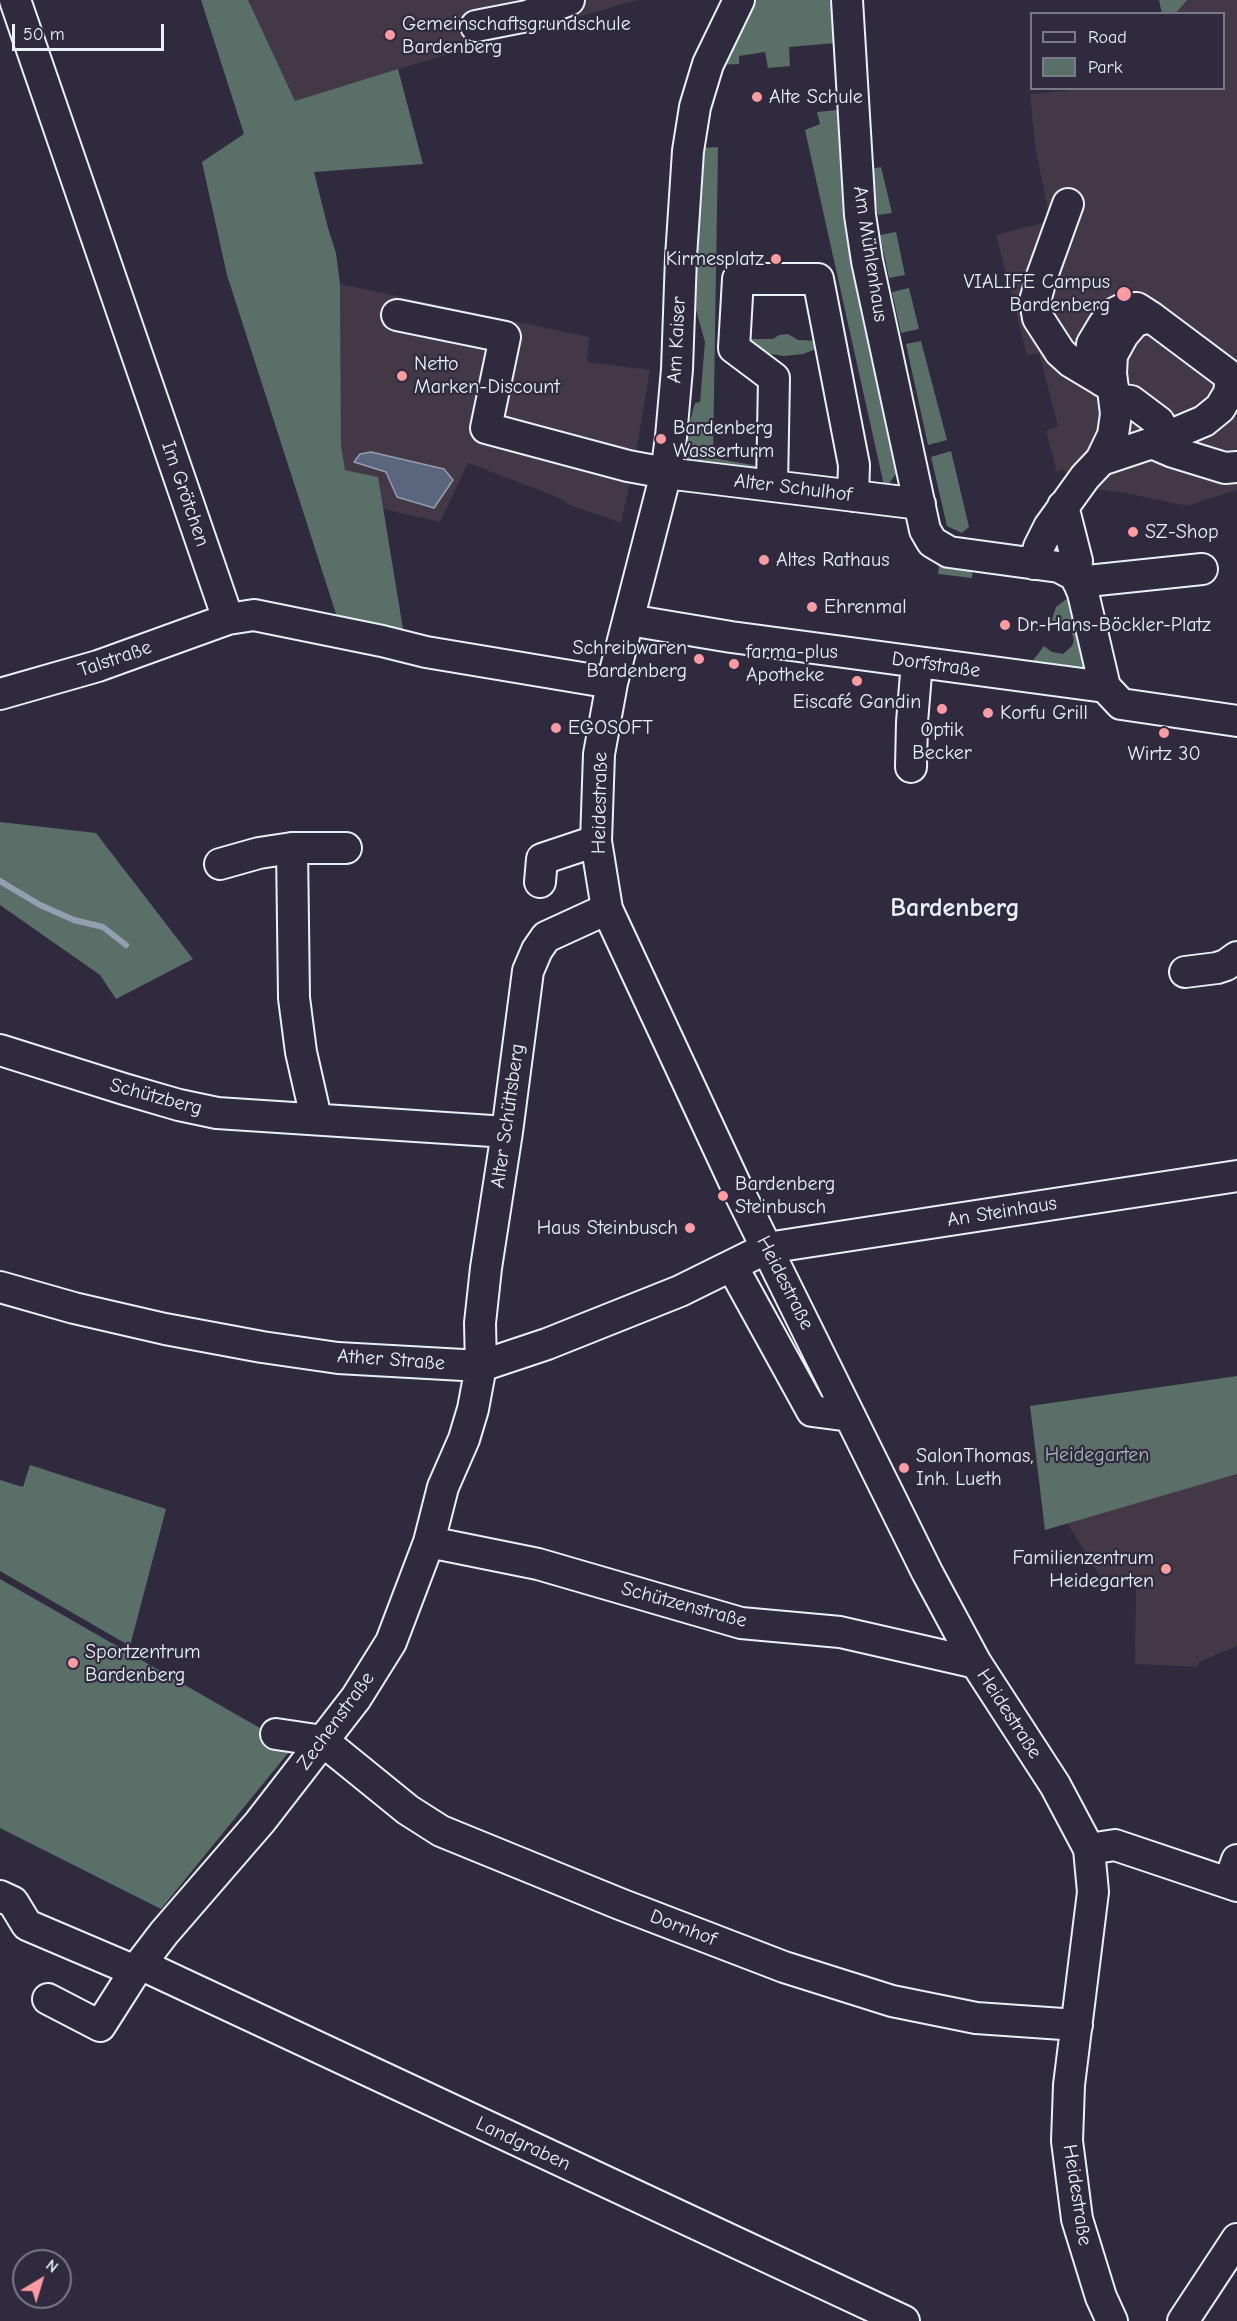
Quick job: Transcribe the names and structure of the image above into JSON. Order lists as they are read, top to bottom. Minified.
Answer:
{"streets":{"street":["Am Mühlenhaus","Am Kaiser","Alter Schulhof","Im Grötchen","Talstraße","Dorfstraße","Heidestraße","Schützberg","Alter Schüttsberg","An Steinhaus","Ather Straße","Schützenstraße","Zechenstraße","Dornhof","Landgraben"]},"crossings":[["Am Mühlenhaus","Alter Schulhof"],["Am Kaiser","Alter Schulhof"],["Am Kaiser","Dorfstraße"],["Am Kaiser","Heidestraße"],["Im Grötchen","Talstraße"],["Heidestraße","Alter Schüttsberg"],["Heidestraße","An Steinhaus"],["Heidestraße","Ather Straße"],["Heidestraße","Schützenstraße"],["Heidestraße","Dornhof"],["Schützberg","Alter Schüttsberg"],["Alter Schüttsberg","Ather Straße"],["Alter Schüttsberg","Zechenstraße"],["An Steinhaus","Ather Straße"],["Ather Straße","Zechenstraße"],["Schützenstraße","Zechenstraße"],["Zechenstraße","Dornhof"],["Zechenstraße","Landgraben"]],"districts":["Bardenberg"],"parks":["Heidegarten"],"places":["Gemeinschaftsgrundschule Bardenberg","Alte Schule","Kirmesplatz","VIALIFE Campus Bardenberg","Netto Marken-Discount","Bardenberg Wasserturm","SZ-Shop","Altes Rathaus","Ehrenmal","Dr.-Hans-Böckler-Platz","Schreibwaren Bardenberg","farma-plus Apotheke","Eiscafé Gandin","Optik Becker","Korfu Grill","EGOSOFT","Wirtz 30","Bardenberg Steinbusch","Haus Steinbusch","SalonThomas, Inh. Lueth","Familienzentrum Heidegarten","Sportzentrum Bardenberg"],"legend":["Road","Park"],"scale_bar":"50 m","north":"top right"}
